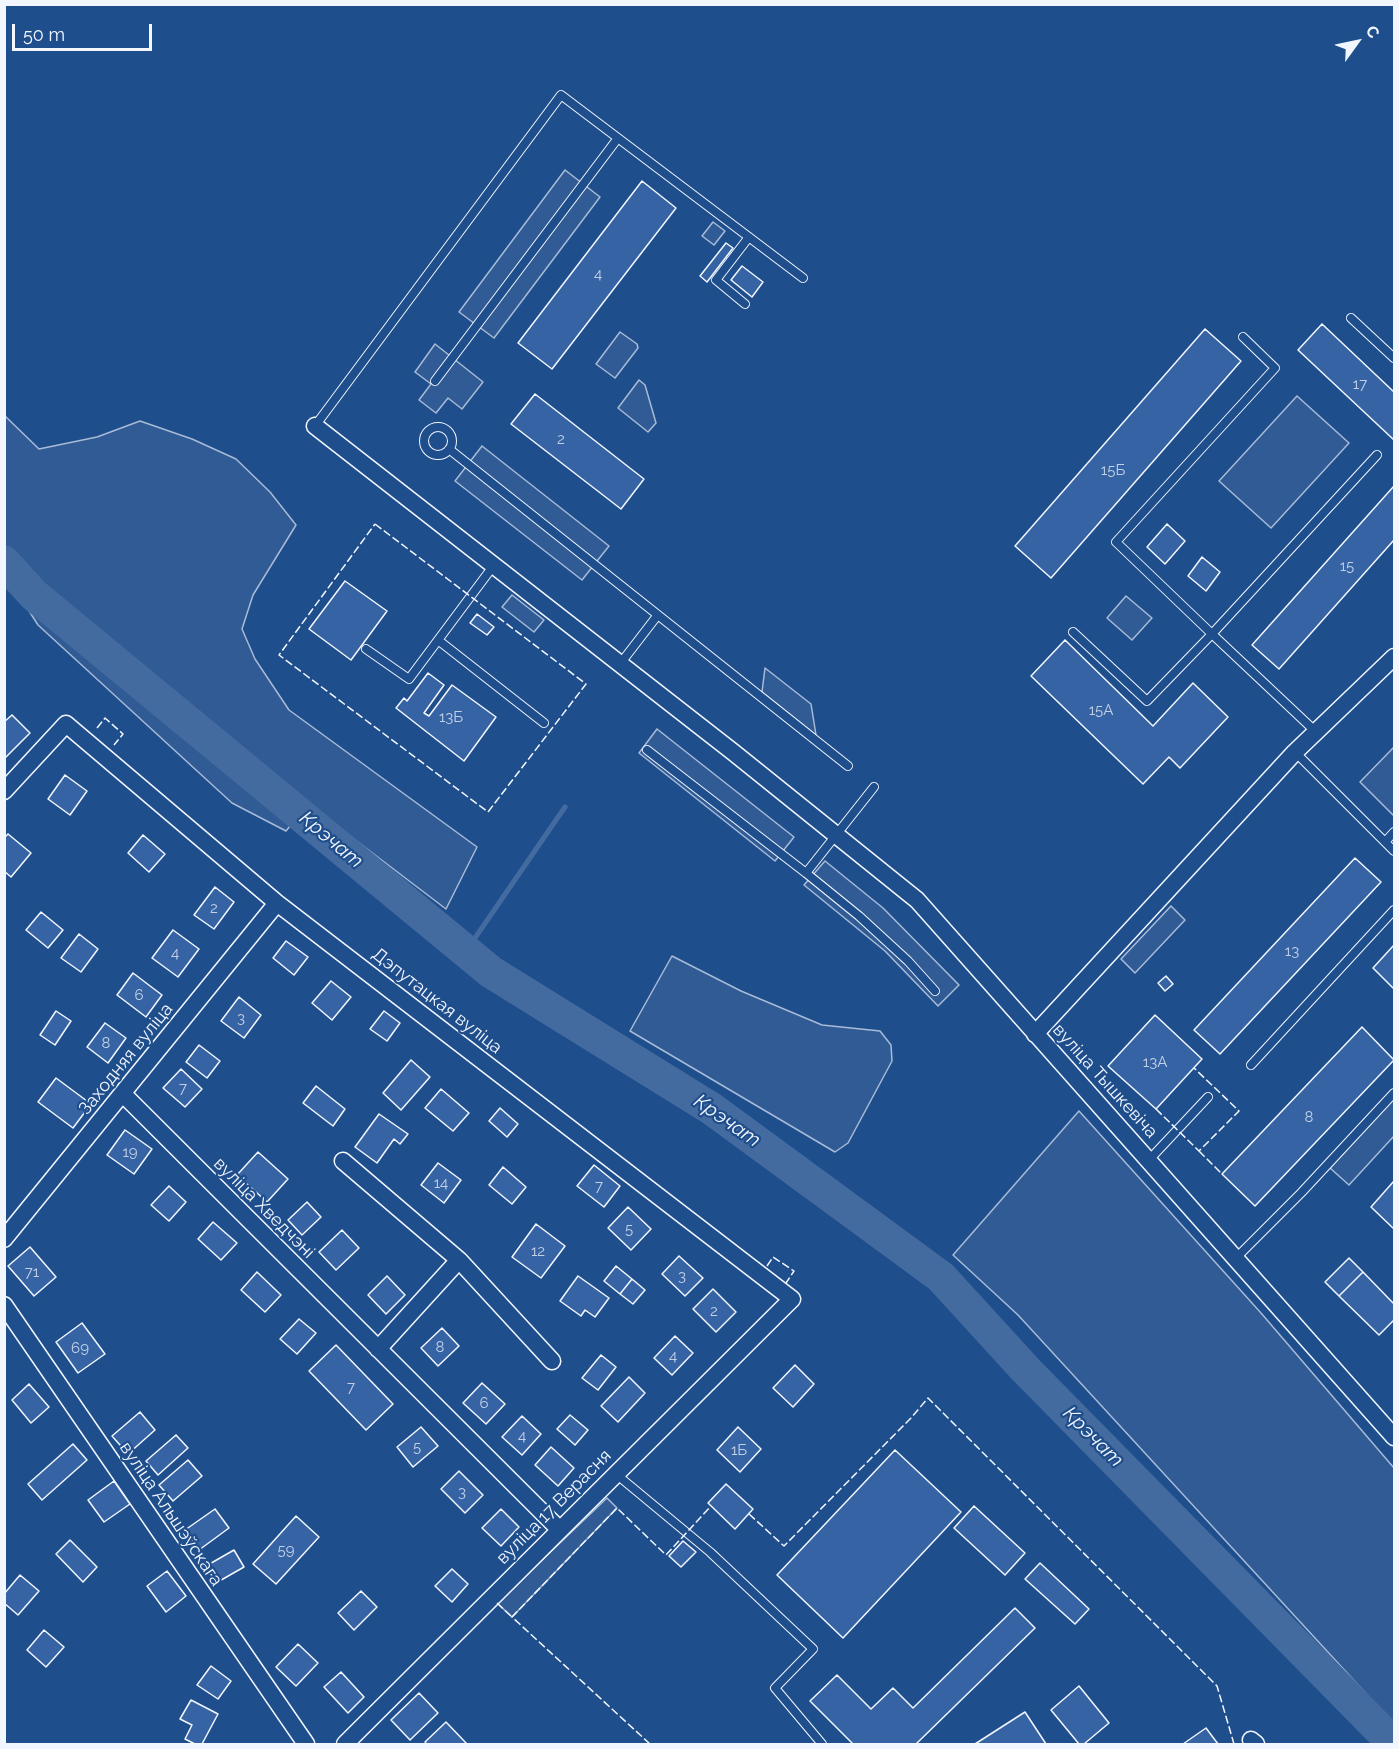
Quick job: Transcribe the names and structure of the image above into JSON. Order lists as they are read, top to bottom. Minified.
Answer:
{"streets":{"street":["Дэпутацкая вуліца","Заходняя вуліца","вуліца Тышкевіча","вуліца Хведчэні","вуліца 17 Верасня","вуліца Альшэўскага"]},"crossings":[["Дэпутацкая вуліца","Заходняя вуліца"],["Дэпутацкая вуліца","вуліца 17 Верасня"],["Заходняя вуліца","вуліца Хведчэні"],["вуліца Хведчэні","вуліца 17 Верасня"]],"water":["Крэчат"],"house_numbers":["4","17","2","15Б","15","15А","13Б","2","13","4","6","3","8","13А","7","8","19","14","7","5","12","71","3","2","8","69","4","7","6","4","5","1Б","3","59"],"scale_bar":"50 m","north":"top right"}
